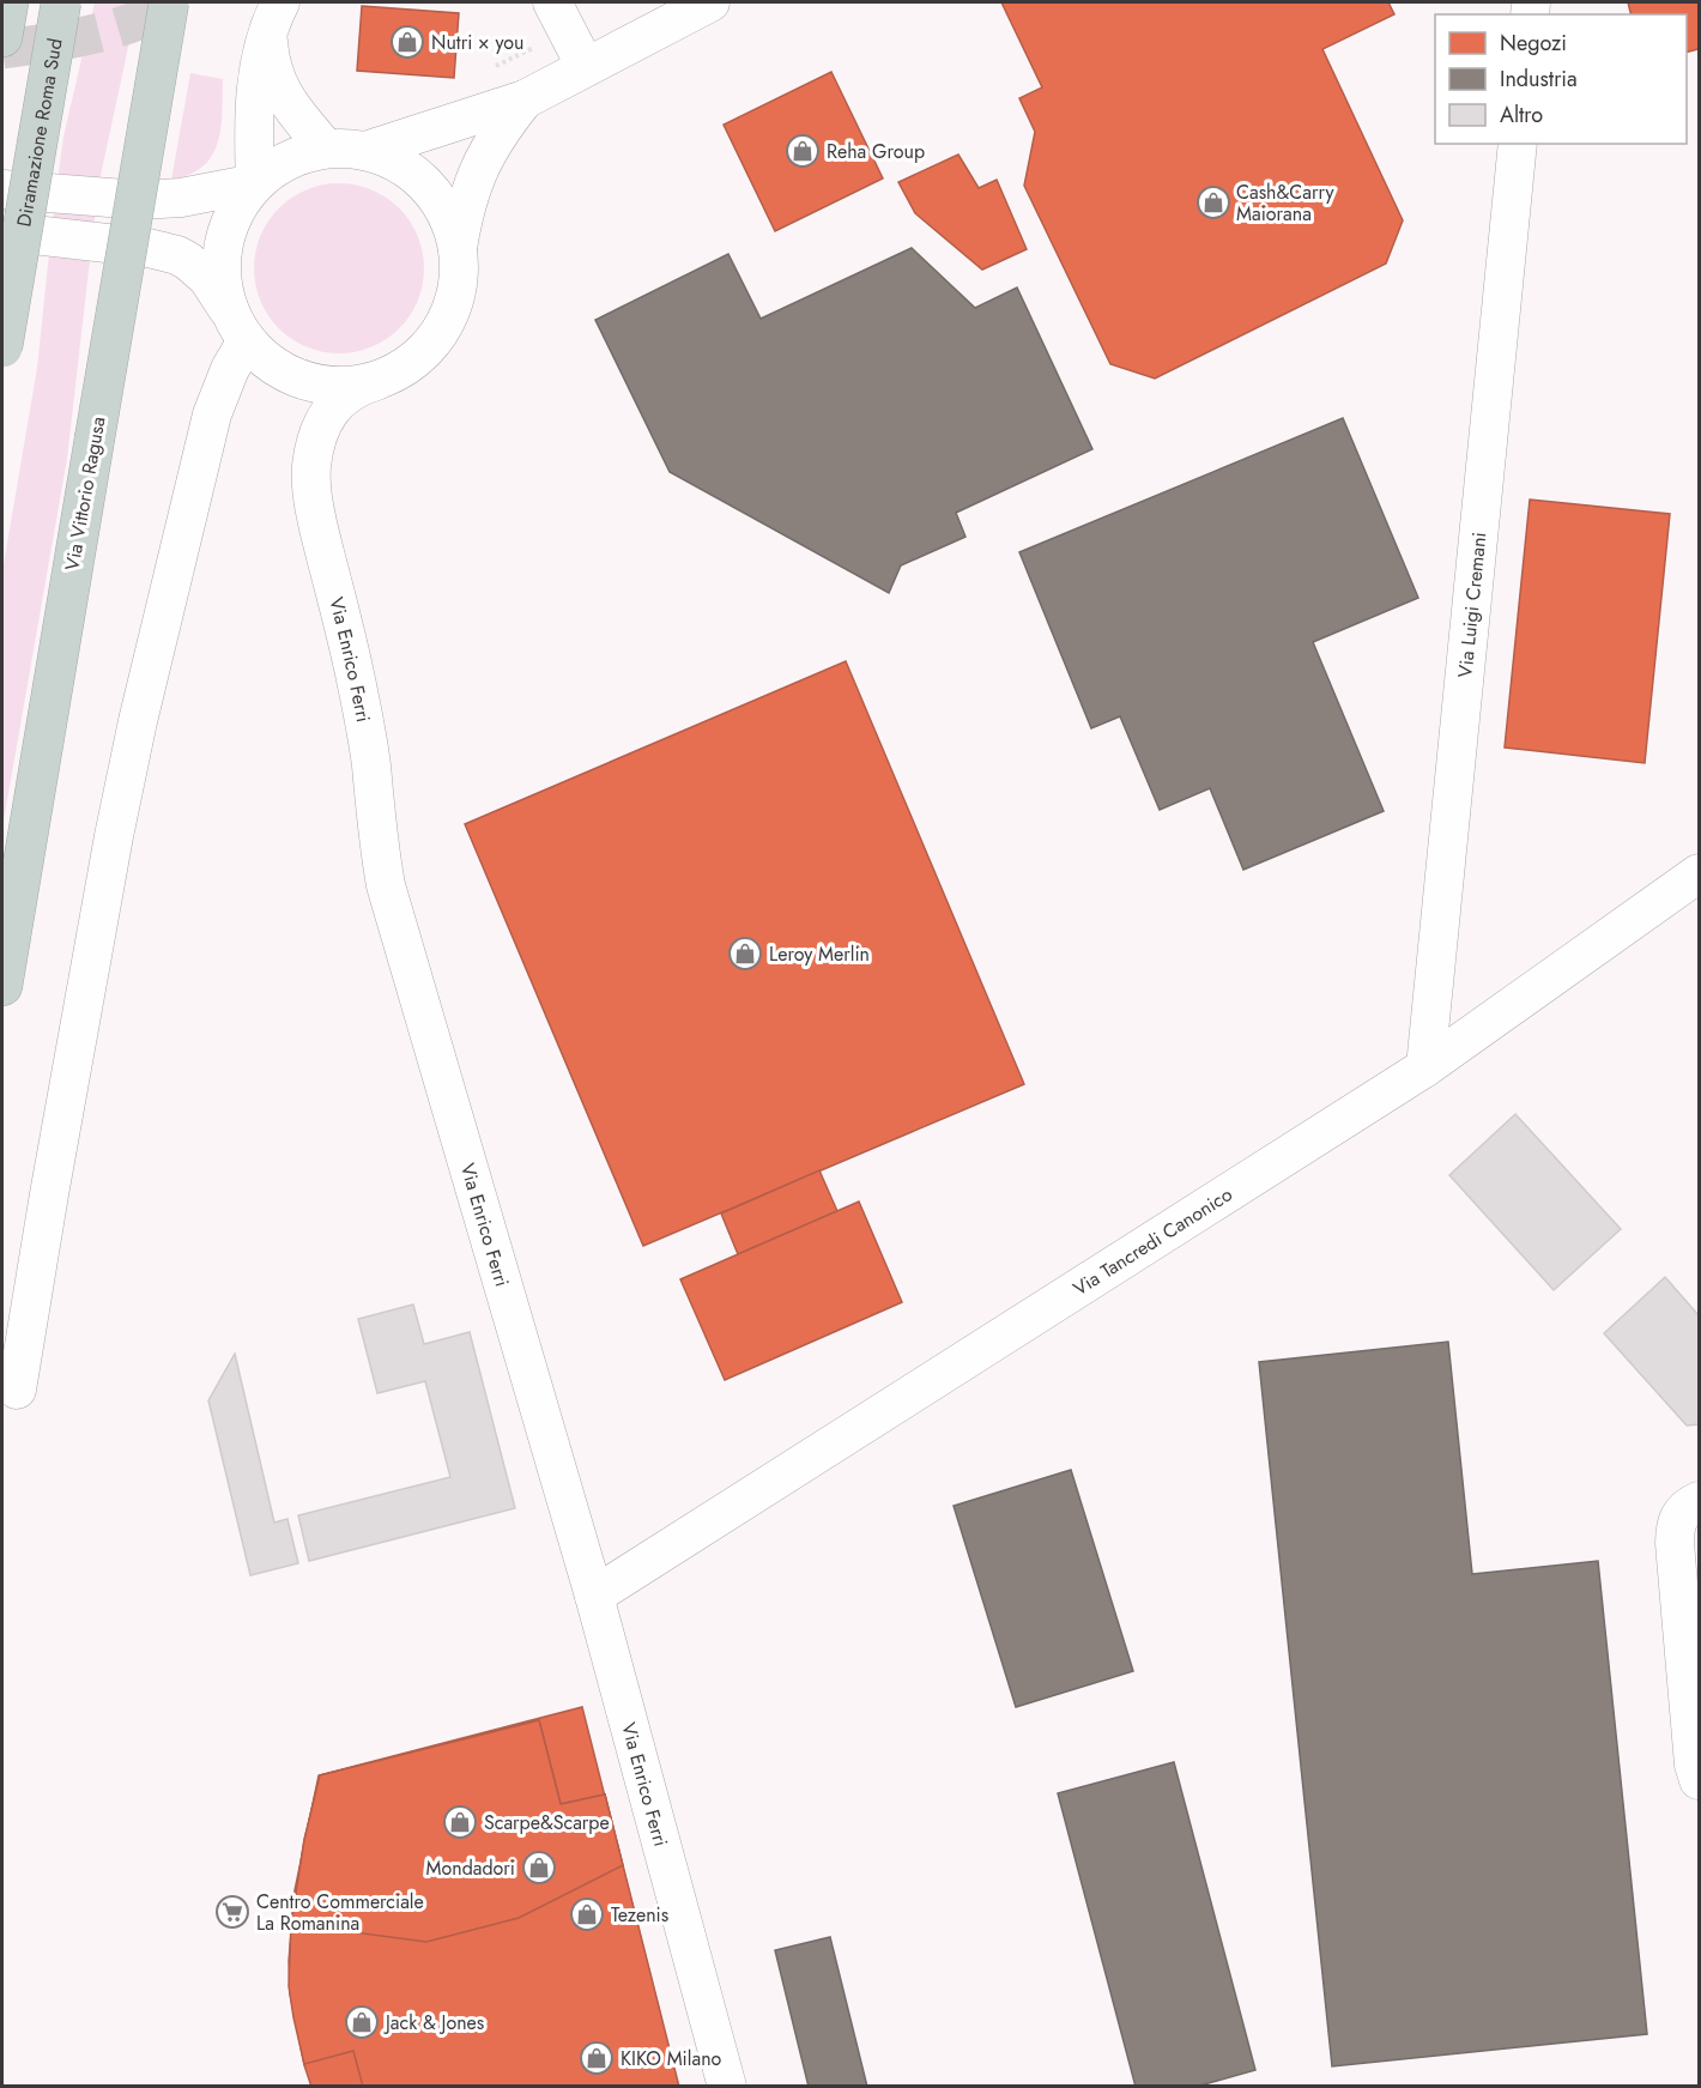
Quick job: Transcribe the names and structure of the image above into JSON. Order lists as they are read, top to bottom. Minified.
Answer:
{"streets":{"highway":["Diramazione Roma Sud","Via Vittorio Ragusa"],"street":["Via Luigi Cremani","Via Enrico Ferri","Via Tancredi Canonico"]},"crossings":[["Via Luigi Cremani","Via Tancredi Canonico"],["Via Enrico Ferri","Via Tancredi Canonico"]],"places":{"shop":["Nutri × you","Reha Group","Cash&Carry Maiorana","Leroy Merlin","Scarpe&Scarpe","Mondadori","Tezenis","Jack & Jones","KIKO Milano"],"supermarket":["Centro Commerciale La Romanina"]},"legend":["Negozi","Industria","Altro"]}
